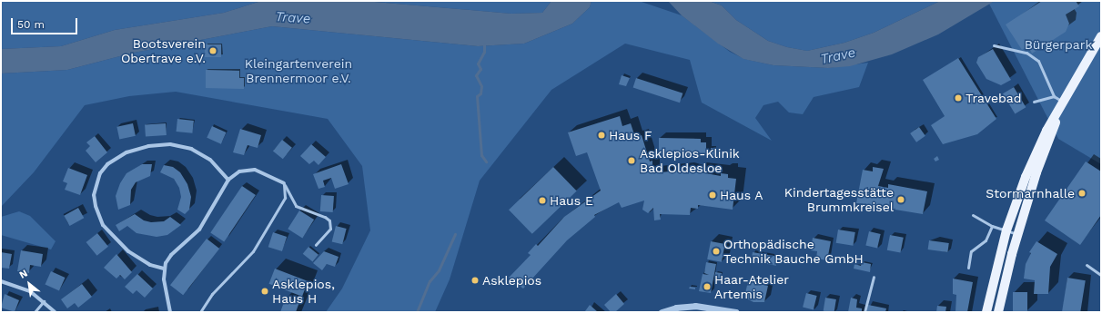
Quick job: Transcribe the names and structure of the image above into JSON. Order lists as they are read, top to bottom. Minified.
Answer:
{"water":["Trave"],"parks":["Bürgerpark","Kleingartenverein Brennermoor e.V."],"places":["Bootsverein Obertrave e.V.","Travebad","Haus F","Asklepios-Klinik Bad Oldesloe","Stormarnhalle","Haus A","Kindertagesstätte Brummkreisel","Haus E","Orthopädische Technik Bauche GmbH","Asklepios","Haar-Atelier Artemis","Asklepios, Haus H"],"scale_bar":"50 m","north":"top left"}
